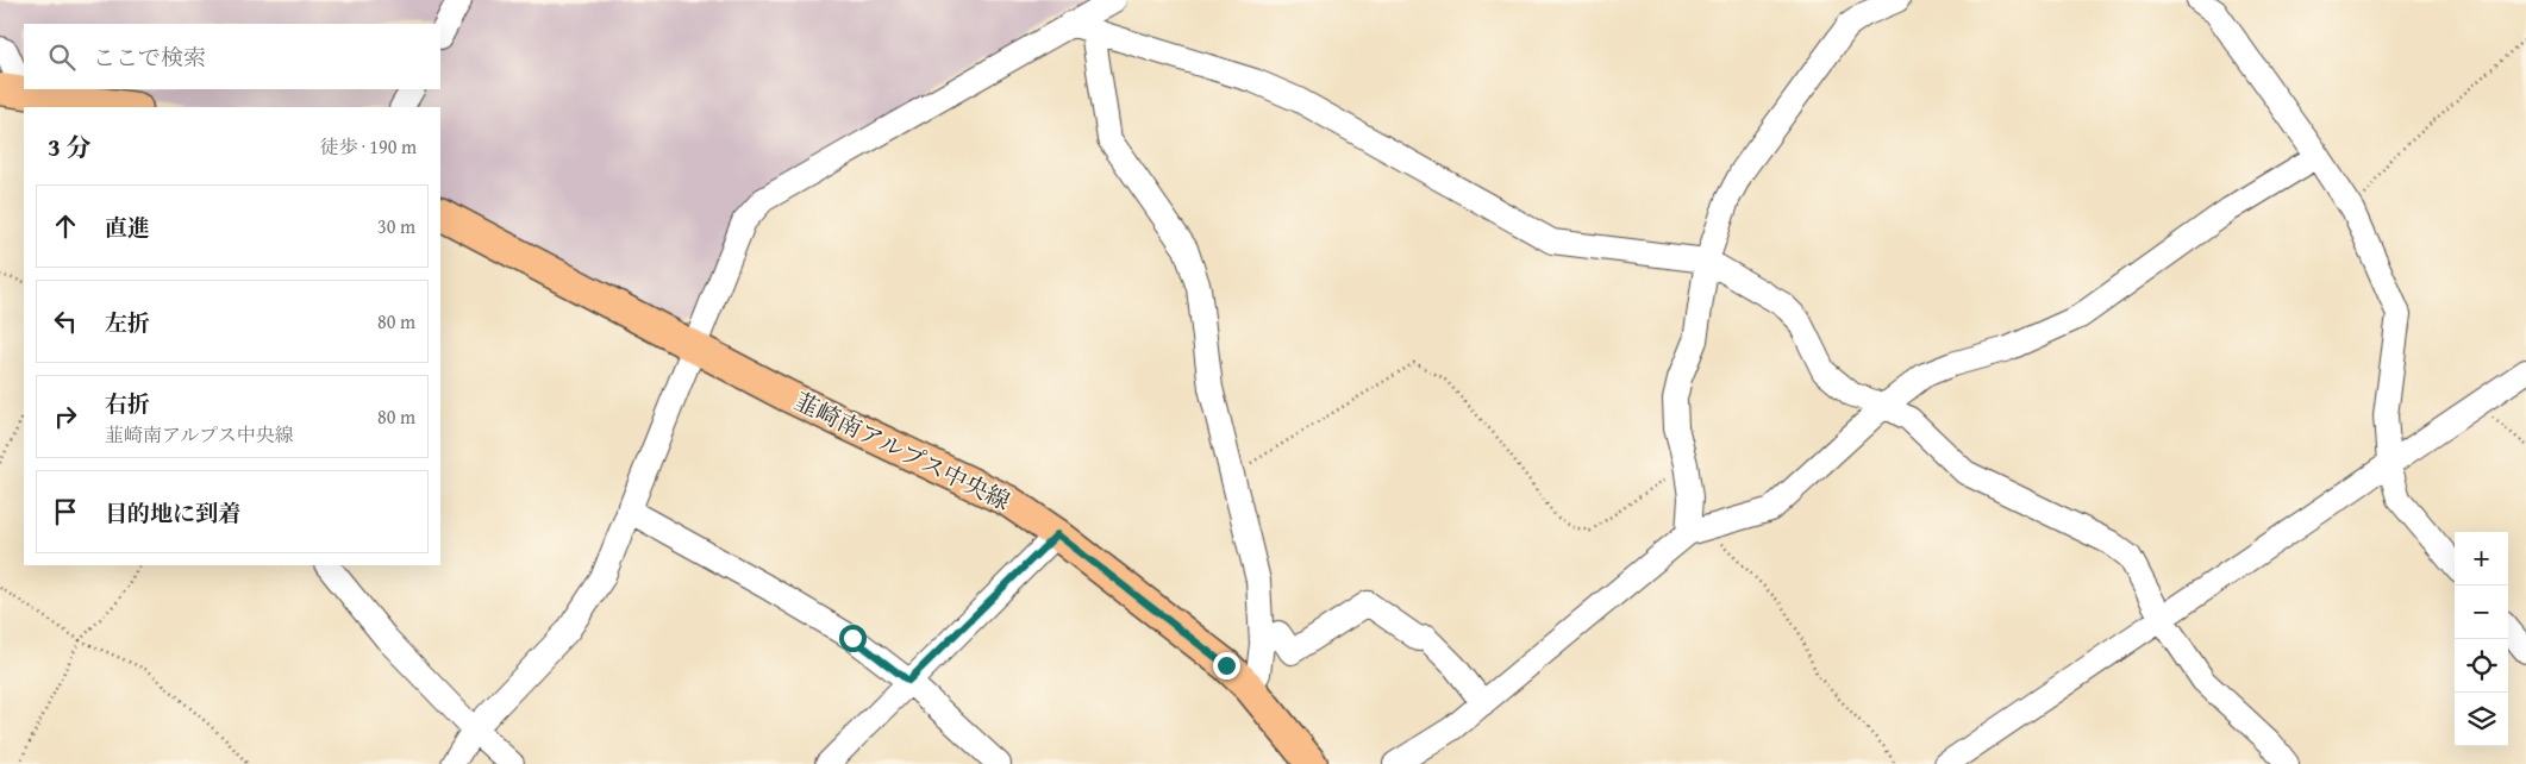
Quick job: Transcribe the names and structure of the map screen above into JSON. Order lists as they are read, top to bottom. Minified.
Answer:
{"streets":{"main road":["韮崎南アルプス中央線"]},"page":{"search":"ここで検索","heading":["3 分","徒歩 · 190 m"],"list":[["直進","30 m"],["左折","80 m"],["右折","韮崎南アルプス中央線","80 m"],"目的地に到着"],"map_buttons":["+","−"]}}
